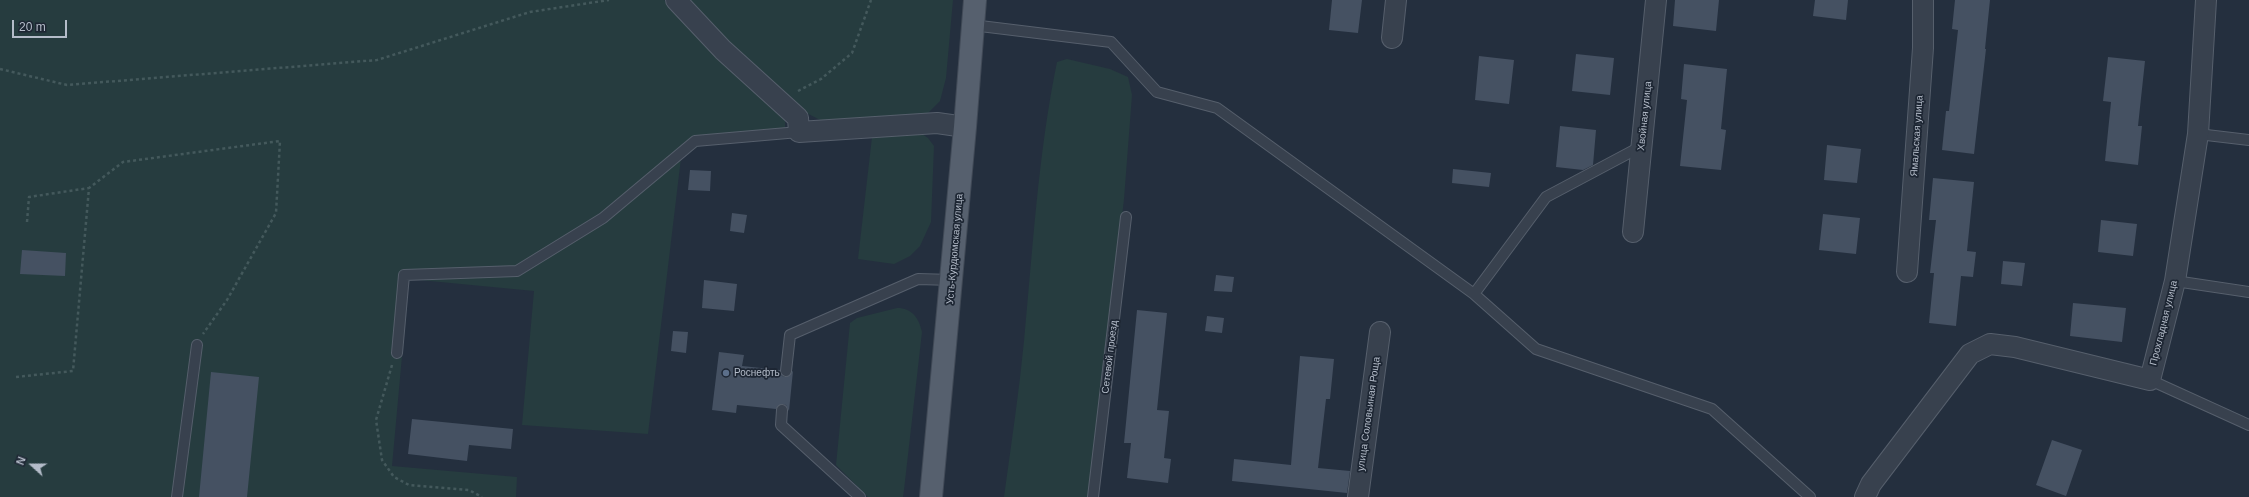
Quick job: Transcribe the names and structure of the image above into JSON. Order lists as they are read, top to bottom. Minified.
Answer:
{"streets":{"main road":["Усть-Курдюмская улица"],"street":["Хвойная улица","Ямальская улица","Прохладная улица","улица Соловьиная Роща"],"lane":["Сетевой проезд"]},"places":["Роснефть"],"scale_bar":"20 m","north":"left"}
